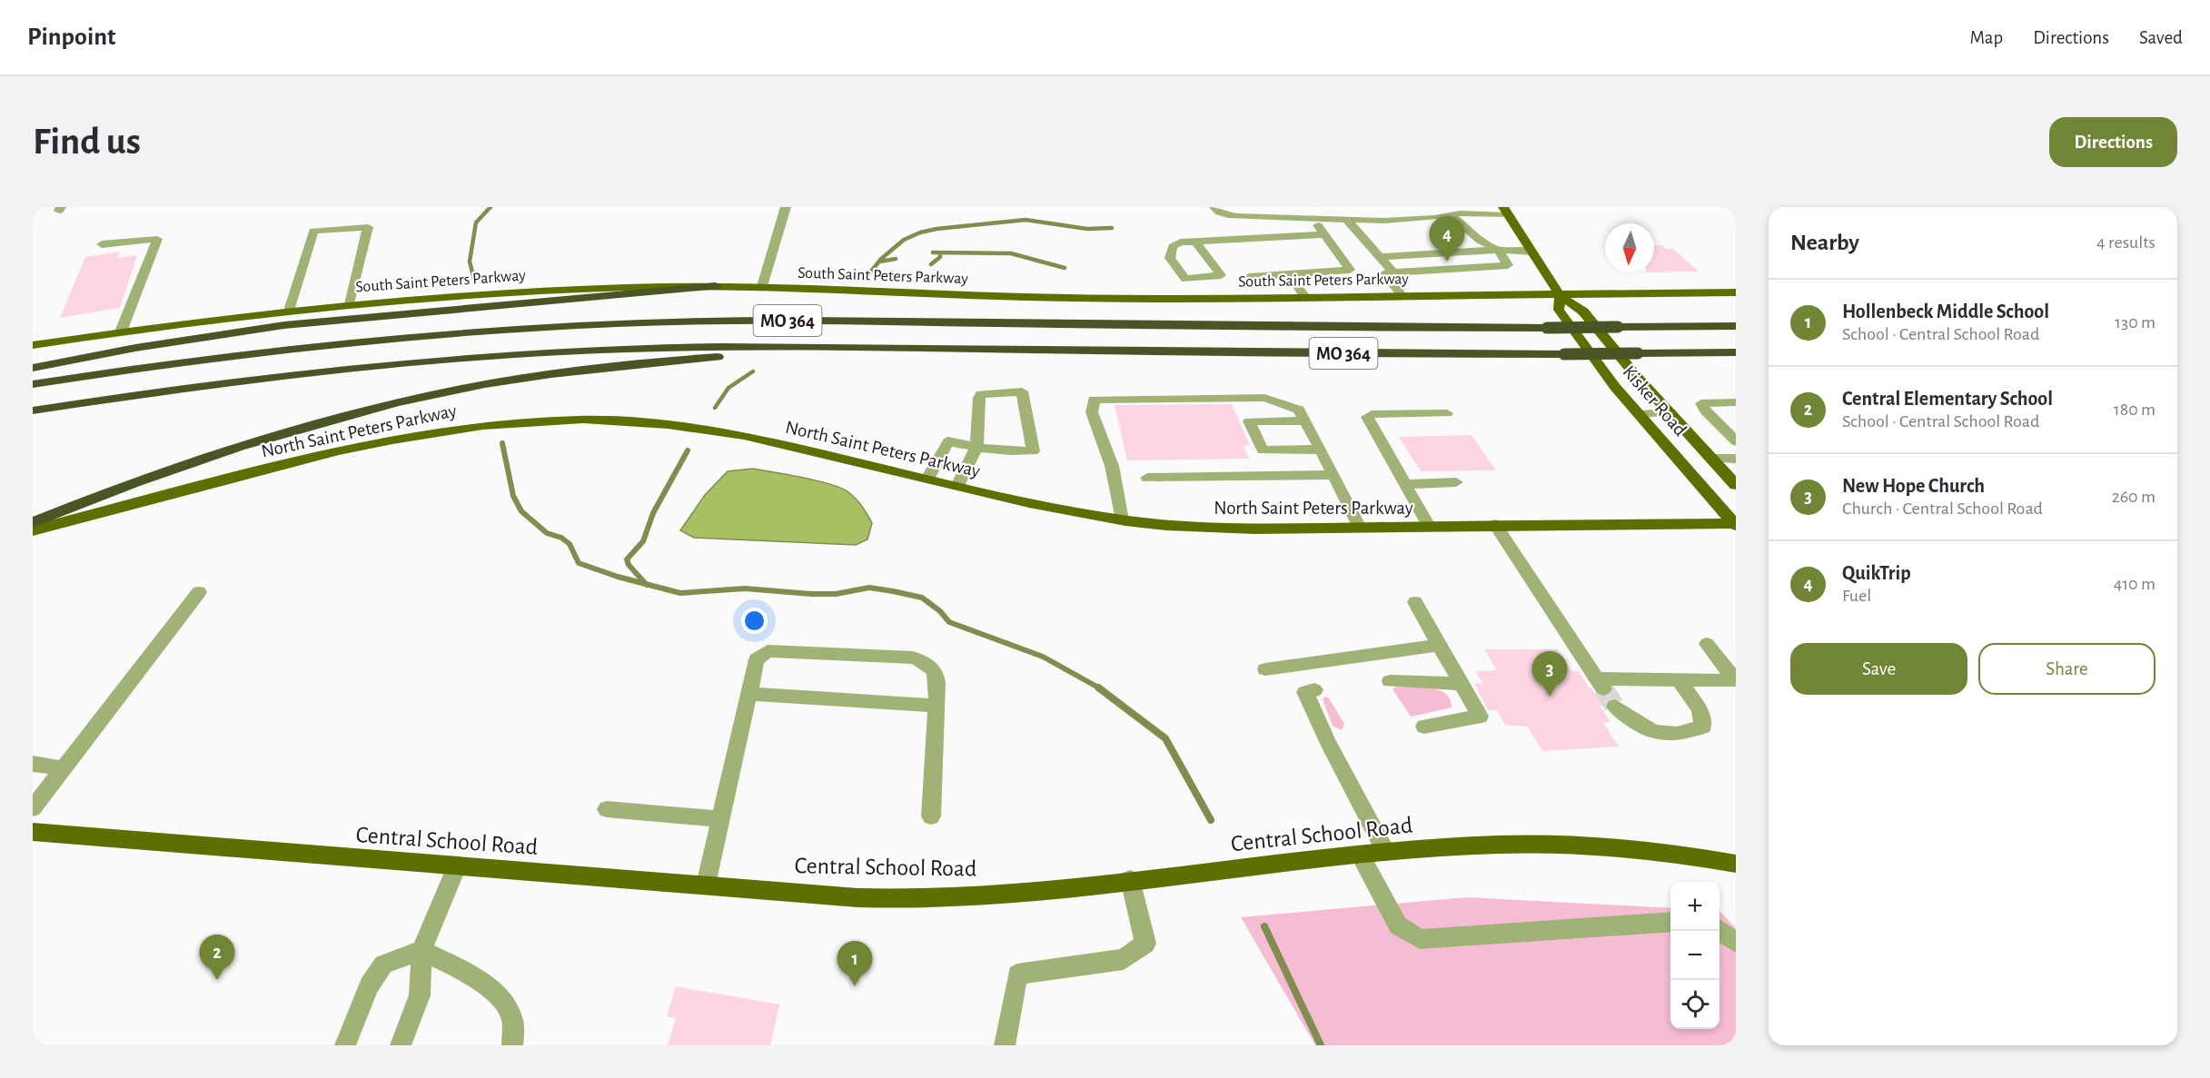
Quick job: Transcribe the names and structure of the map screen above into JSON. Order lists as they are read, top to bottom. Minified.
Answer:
{"streets":{"highway":["MO 364"],"main road":["South Saint Peters Parkway","Kisker Road","North Saint Peters Parkway","Central School Road"]},"crossings":[["South Saint Peters Parkway","Kisker Road"],["Kisker Road","North Saint Peters Parkway"]],"north":"bottom","page":{"header":"Pinpoint","nav":["Map","Directions","Saved"],"buttons":["Directions",["Save","Share"]],"title":"Find us","heading":["Nearby","4 results"],"pins":["4","3","2","1"],"list":[{"mark":"1","name":"Hollenbeck Middle School","note":"School · Central School Road","value":"130 m"},{"mark":"2","name":"Central Elementary School","note":"School · Central School Road","value":"180 m"},{"mark":"3","name":"New Hope Church","note":"Church · Central School Road","value":"260 m"},{"mark":"4","name":"QuikTrip","note":"Fuel","value":"410 m"}],"map_buttons":["+","−"]}}
